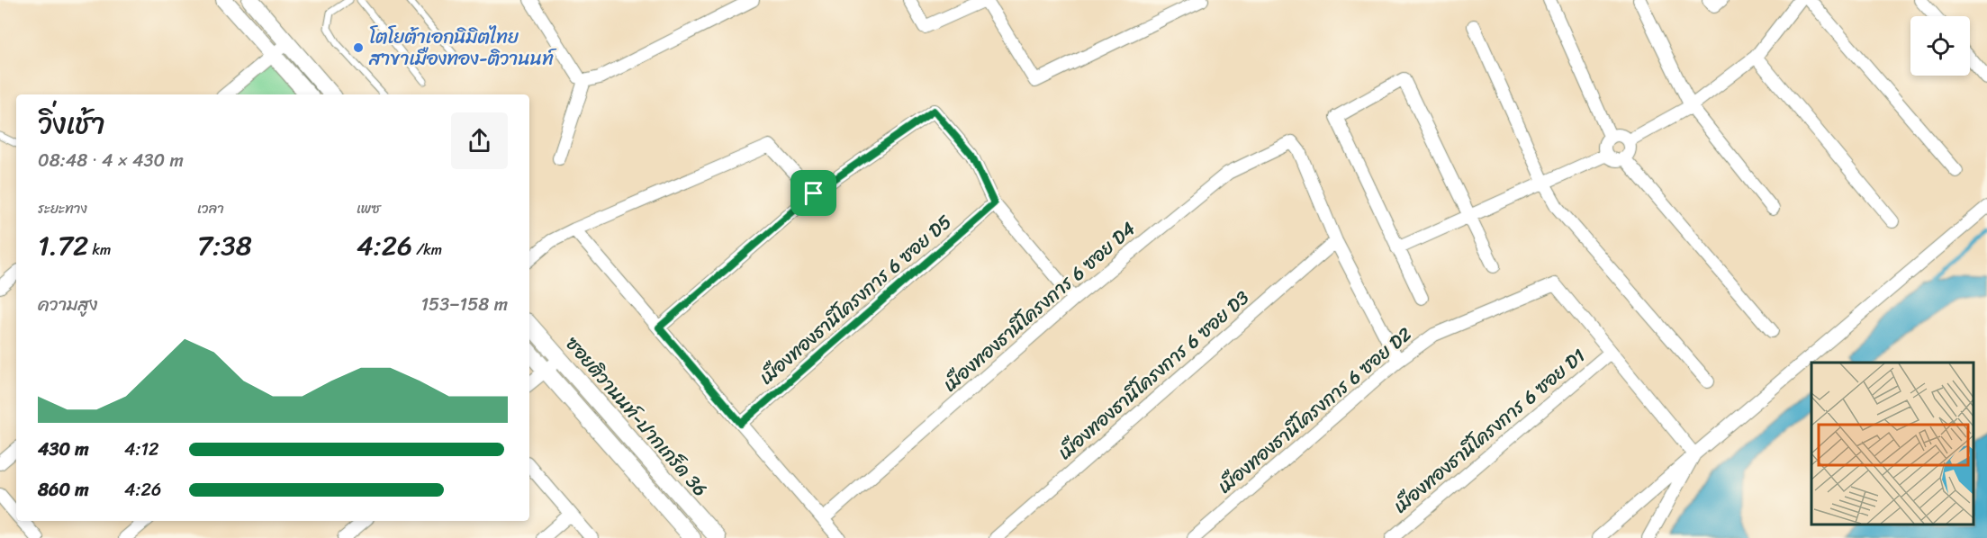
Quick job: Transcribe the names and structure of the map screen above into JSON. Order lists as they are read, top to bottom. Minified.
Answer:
{"streets":{"street":["เมืองทองธานีโครงการ 6 ซอย D5","เมืองทองธานีโครงการ 6 ซอย D4","เมืองทองธานีโครงการ 6 ซอย D3","เมืองทองธานีโครงการ 6 ซอย D2","ซอยติวานนท์-ปากเกร็ด 36","เมืองทองธานีโครงการ 6 ซอย D1"]},"crossings":[["เมืองทองธานีโครงการ 6 ซอย D4","เมืองทองธานีโครงการ 6 ซอย D3"],["เมืองทองธานีโครงการ 6 ซอย D2","เมืองทองธานีโครงการ 6 ซอย D1"]],"places":["โตโยต้าเอกนิมิตไทย สาขาเมืองทอง-ติวานนท์"],"page":{"heading":["วิ่งเช้า","08:48 · 4 × 430 m"],"stats":[["ระยะทาง","1.72 km"],["เวลา","7:38"],["เพซ","4:26 /km"]],"chart":["ความสูง","153–158 m"],"list":[{"name":"430 m","note":"4:12"},{"name":"860 m","note":"4:26"}]}}
